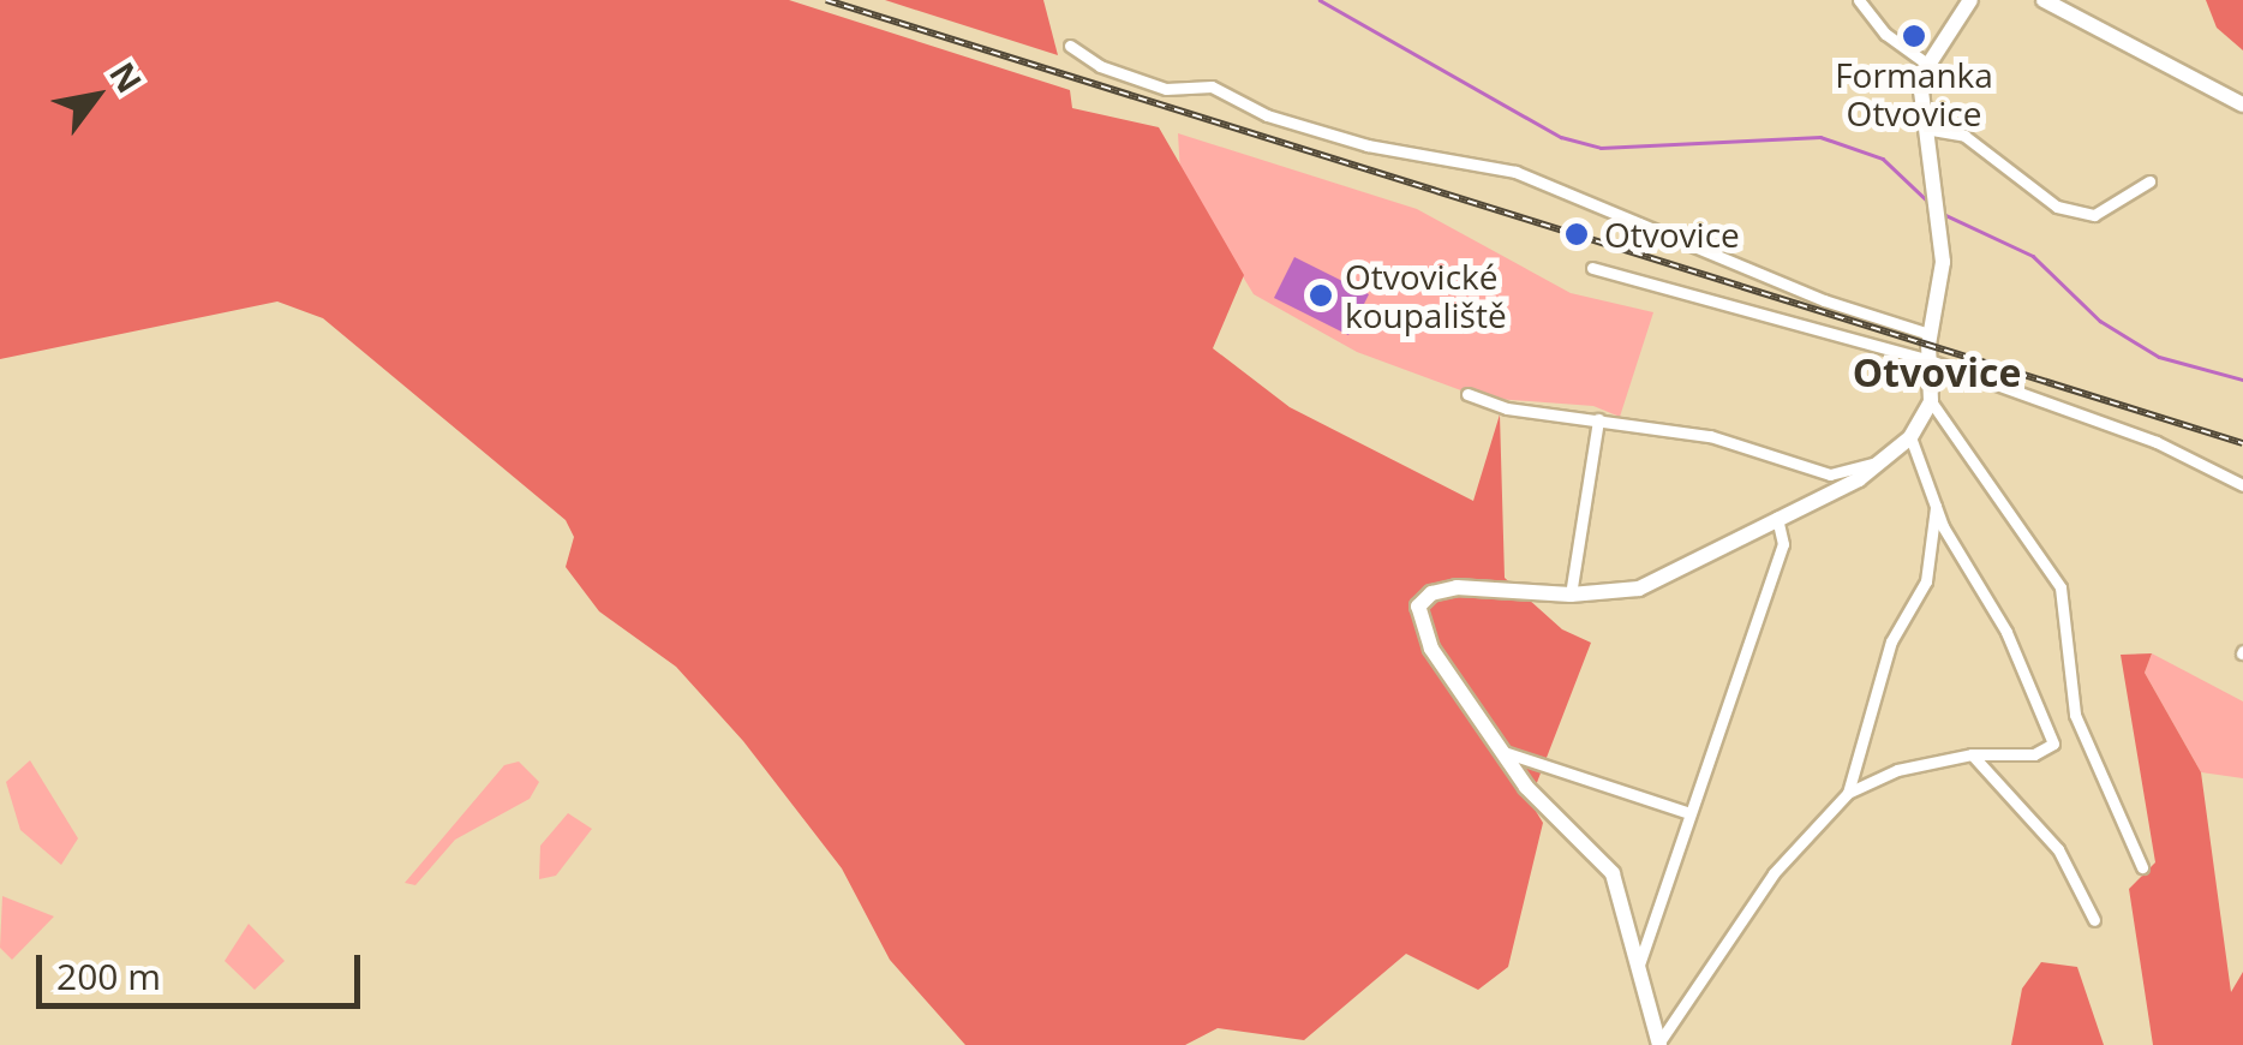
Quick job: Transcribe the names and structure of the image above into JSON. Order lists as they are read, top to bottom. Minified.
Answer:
{"districts":["Otvovice"],"places":["Formanka Otvovice","Otvovice","Otvovické koupaliště"],"scale_bar":"200 m","north":"top right"}
